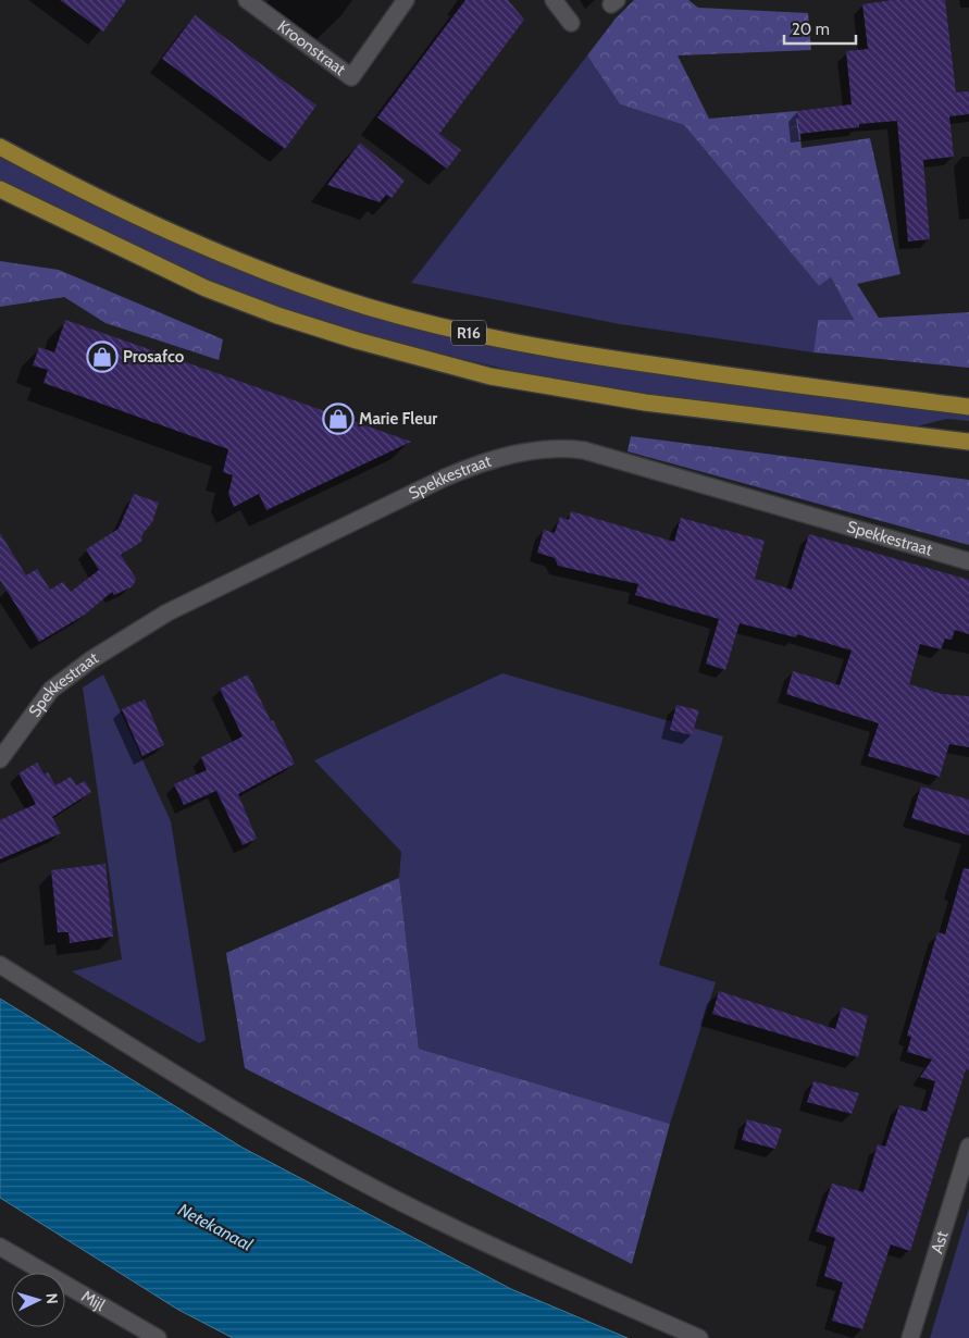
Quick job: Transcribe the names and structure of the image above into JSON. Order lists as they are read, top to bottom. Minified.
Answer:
{"streets":{"main road":["R16"],"street":["Kroonstraat","Spekkestraat","Ast","Mijl"]},"water":["Netekanaal"],"places":{"shop":["Prosafco","Marie Fleur"]},"scale_bar":"20 m","north":"right"}
